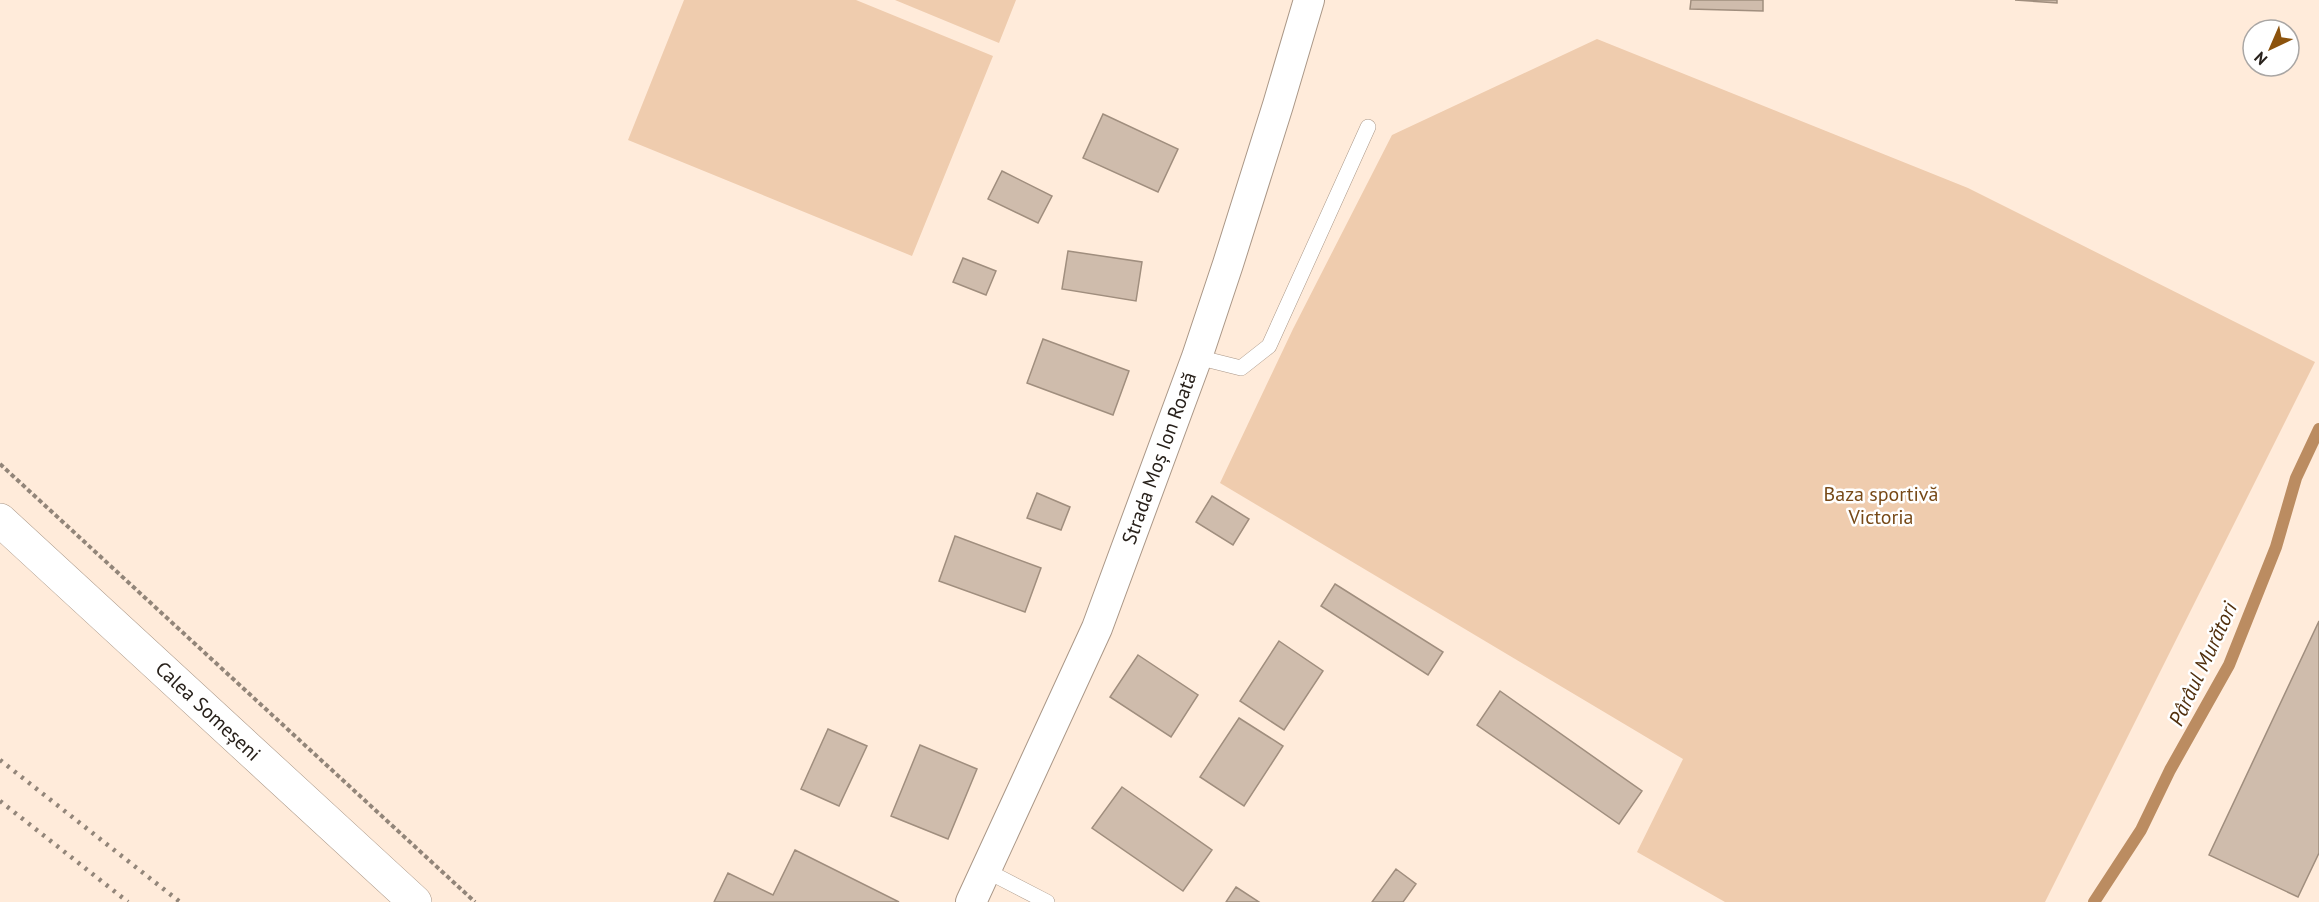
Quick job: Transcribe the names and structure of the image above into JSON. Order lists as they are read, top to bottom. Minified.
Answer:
{"streets":{"main road":["Calea Someșeni"],"street":["Strada Moș Ion Roată"]},"water":["Pârâul Murători"],"parks":["Baza sportivă Victoria"],"north":"bottom left"}
